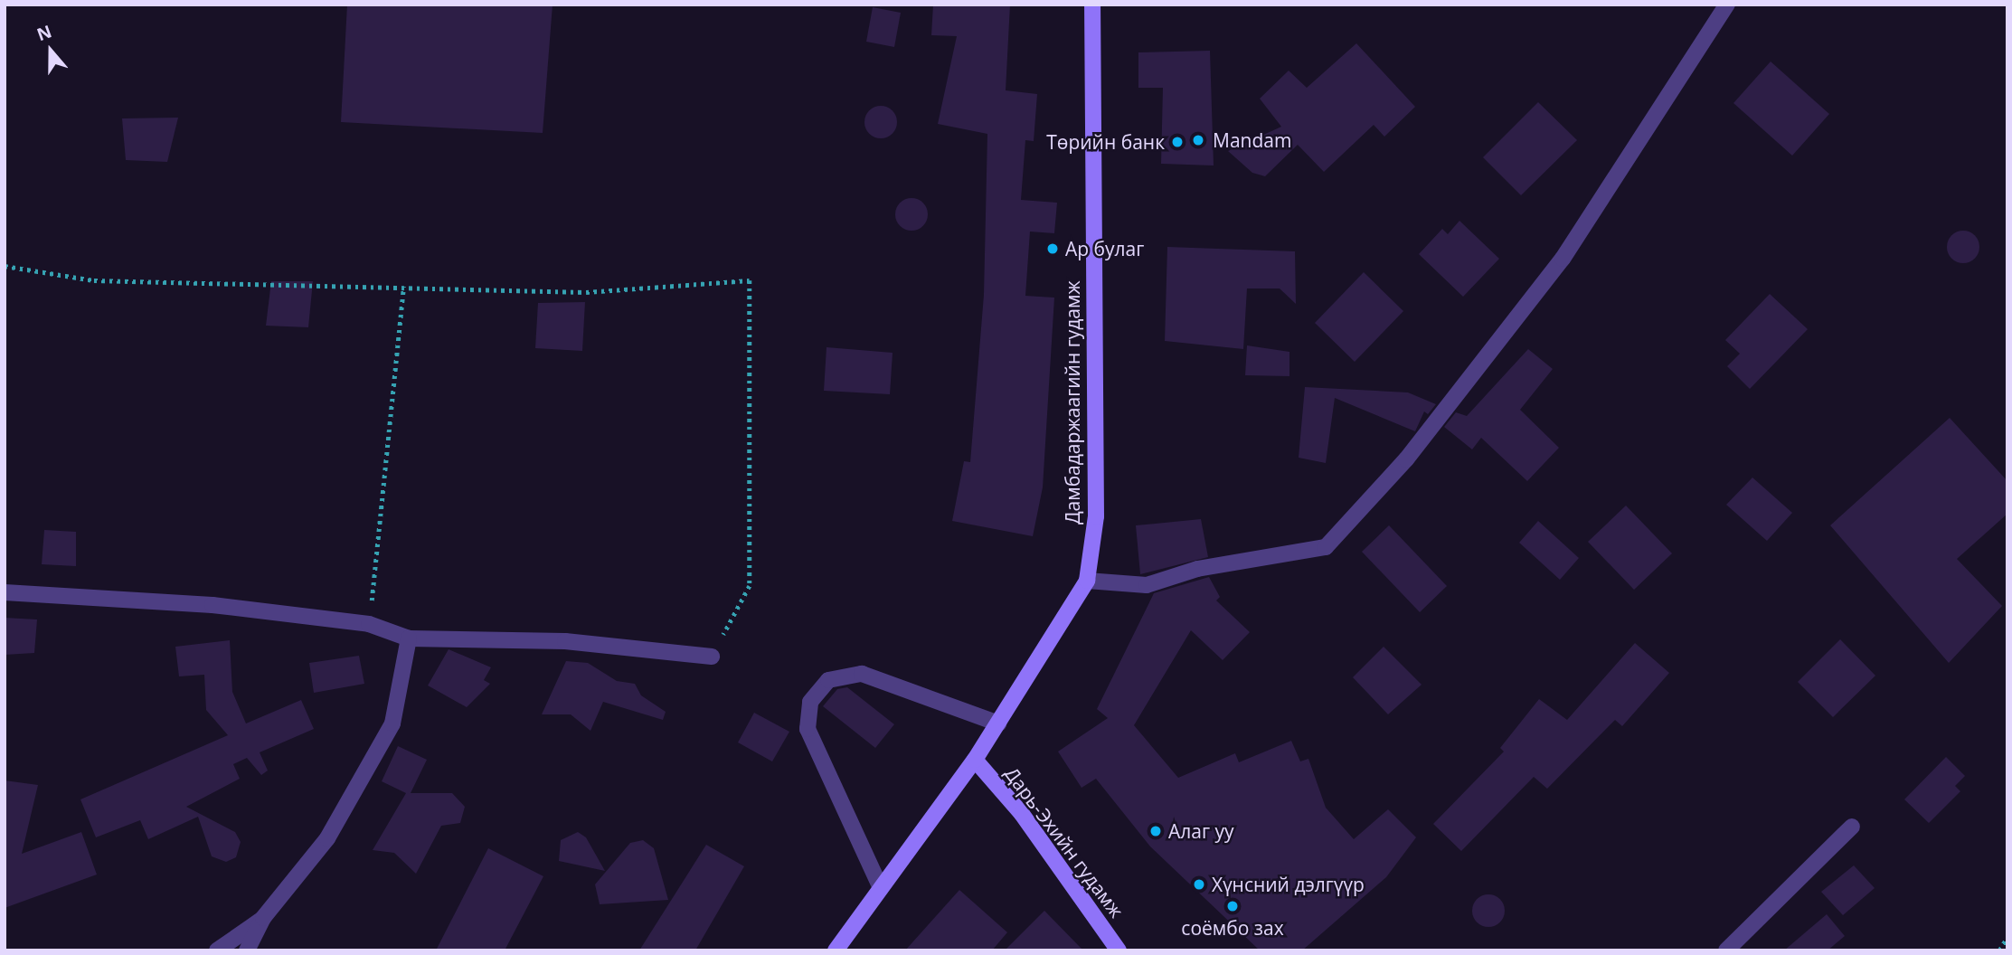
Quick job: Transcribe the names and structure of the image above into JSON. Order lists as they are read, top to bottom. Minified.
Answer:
{"streets":{"main road":["Дамбадаржаагийн гудамж","Дарь-Эхийн гудамж"]},"crossings":[["Дамбадаржаагийн гудамж","Дарь-Эхийн гудамж"]],"places":["Mandam","Төрийн банк","Ар булаг","Алаг уу","Хүнсний дэлгүүр","соёмбо зах"],"north":"top"}
